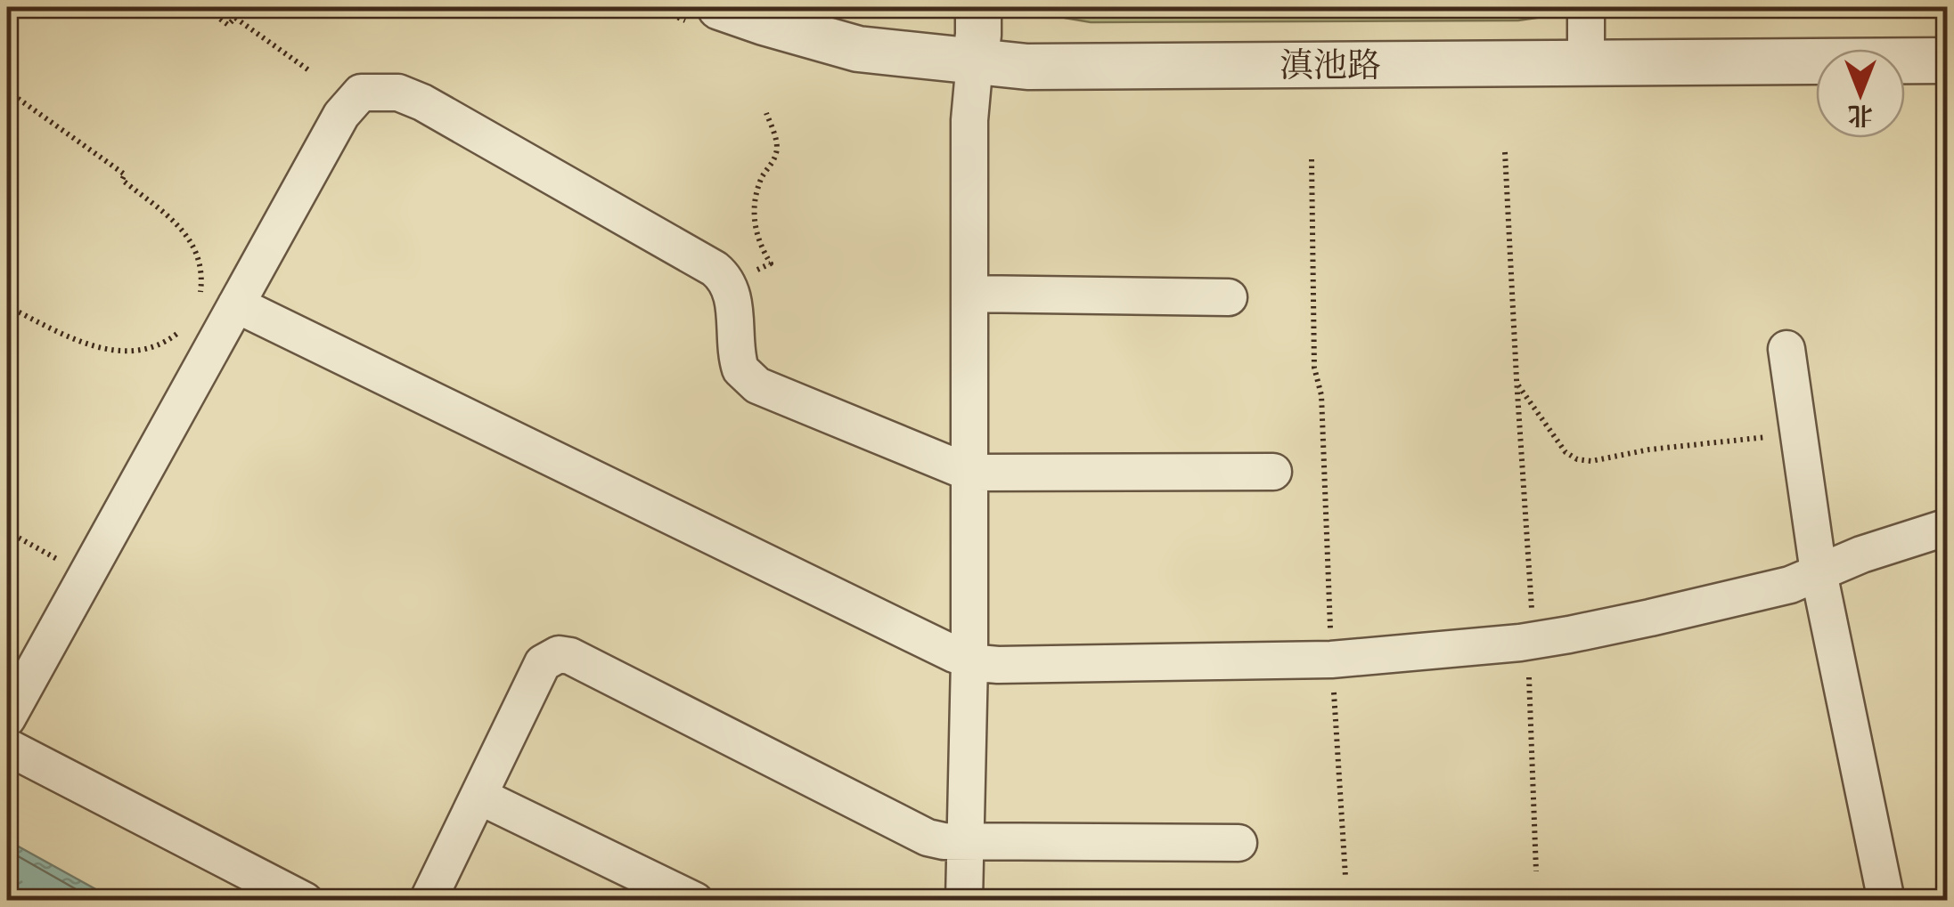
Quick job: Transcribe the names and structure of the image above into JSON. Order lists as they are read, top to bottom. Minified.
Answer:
{"streets":{"street":["滇池路"]},"north":"bottom"}
